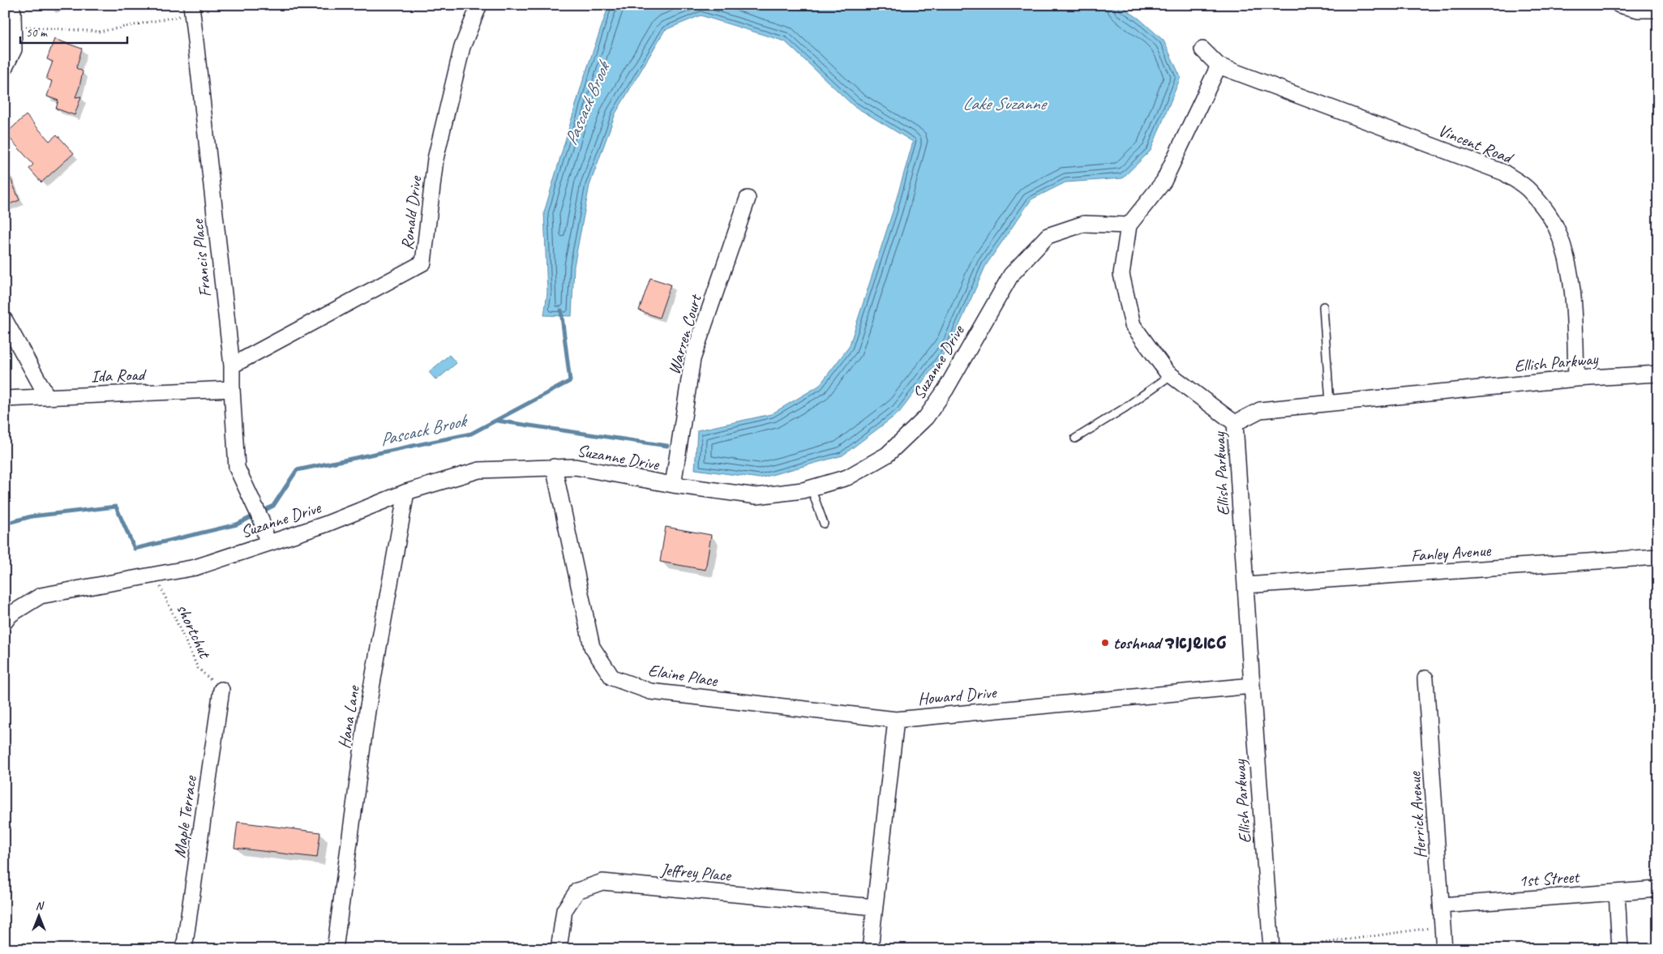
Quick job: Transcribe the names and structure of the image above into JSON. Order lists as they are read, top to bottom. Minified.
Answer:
{"streets":{"street":["Vincent Road","Ronald Drive","Francis Place","Warren Court","Suzanne Drive","Ellish Parkway","Ida Road","Fanley Avenue","Elaine Place","Howard Drive","Hana Lane","Herrick Avenue","Maple Terrace","Jeffrey Place","1st Street"],"path":["shortchut"]},"crossings":[["Vincent Road","Ellish Parkway"],["Ronald Drive","Francis Place"],["Francis Place","Suzanne Drive"],["Francis Place","Ida Road"],["Warren Court","Suzanne Drive"],["Suzanne Drive","shortchut"],["Suzanne Drive","Elaine Place"],["Suzanne Drive","Hana Lane"],["Ellish Parkway","Fanley Avenue"],["Ellish Parkway","Howard Drive"],["shortchut","Maple Terrace"],["Elaine Place","Howard Drive"],["Howard Drive","Jeffrey Place"],["Herrick Avenue","1st Street"]],"water":["Lake Suzanne","Pascack Brook"],"places":["toshnad טאשנאד"],"scale_bar":"50 m","north":"top"}
